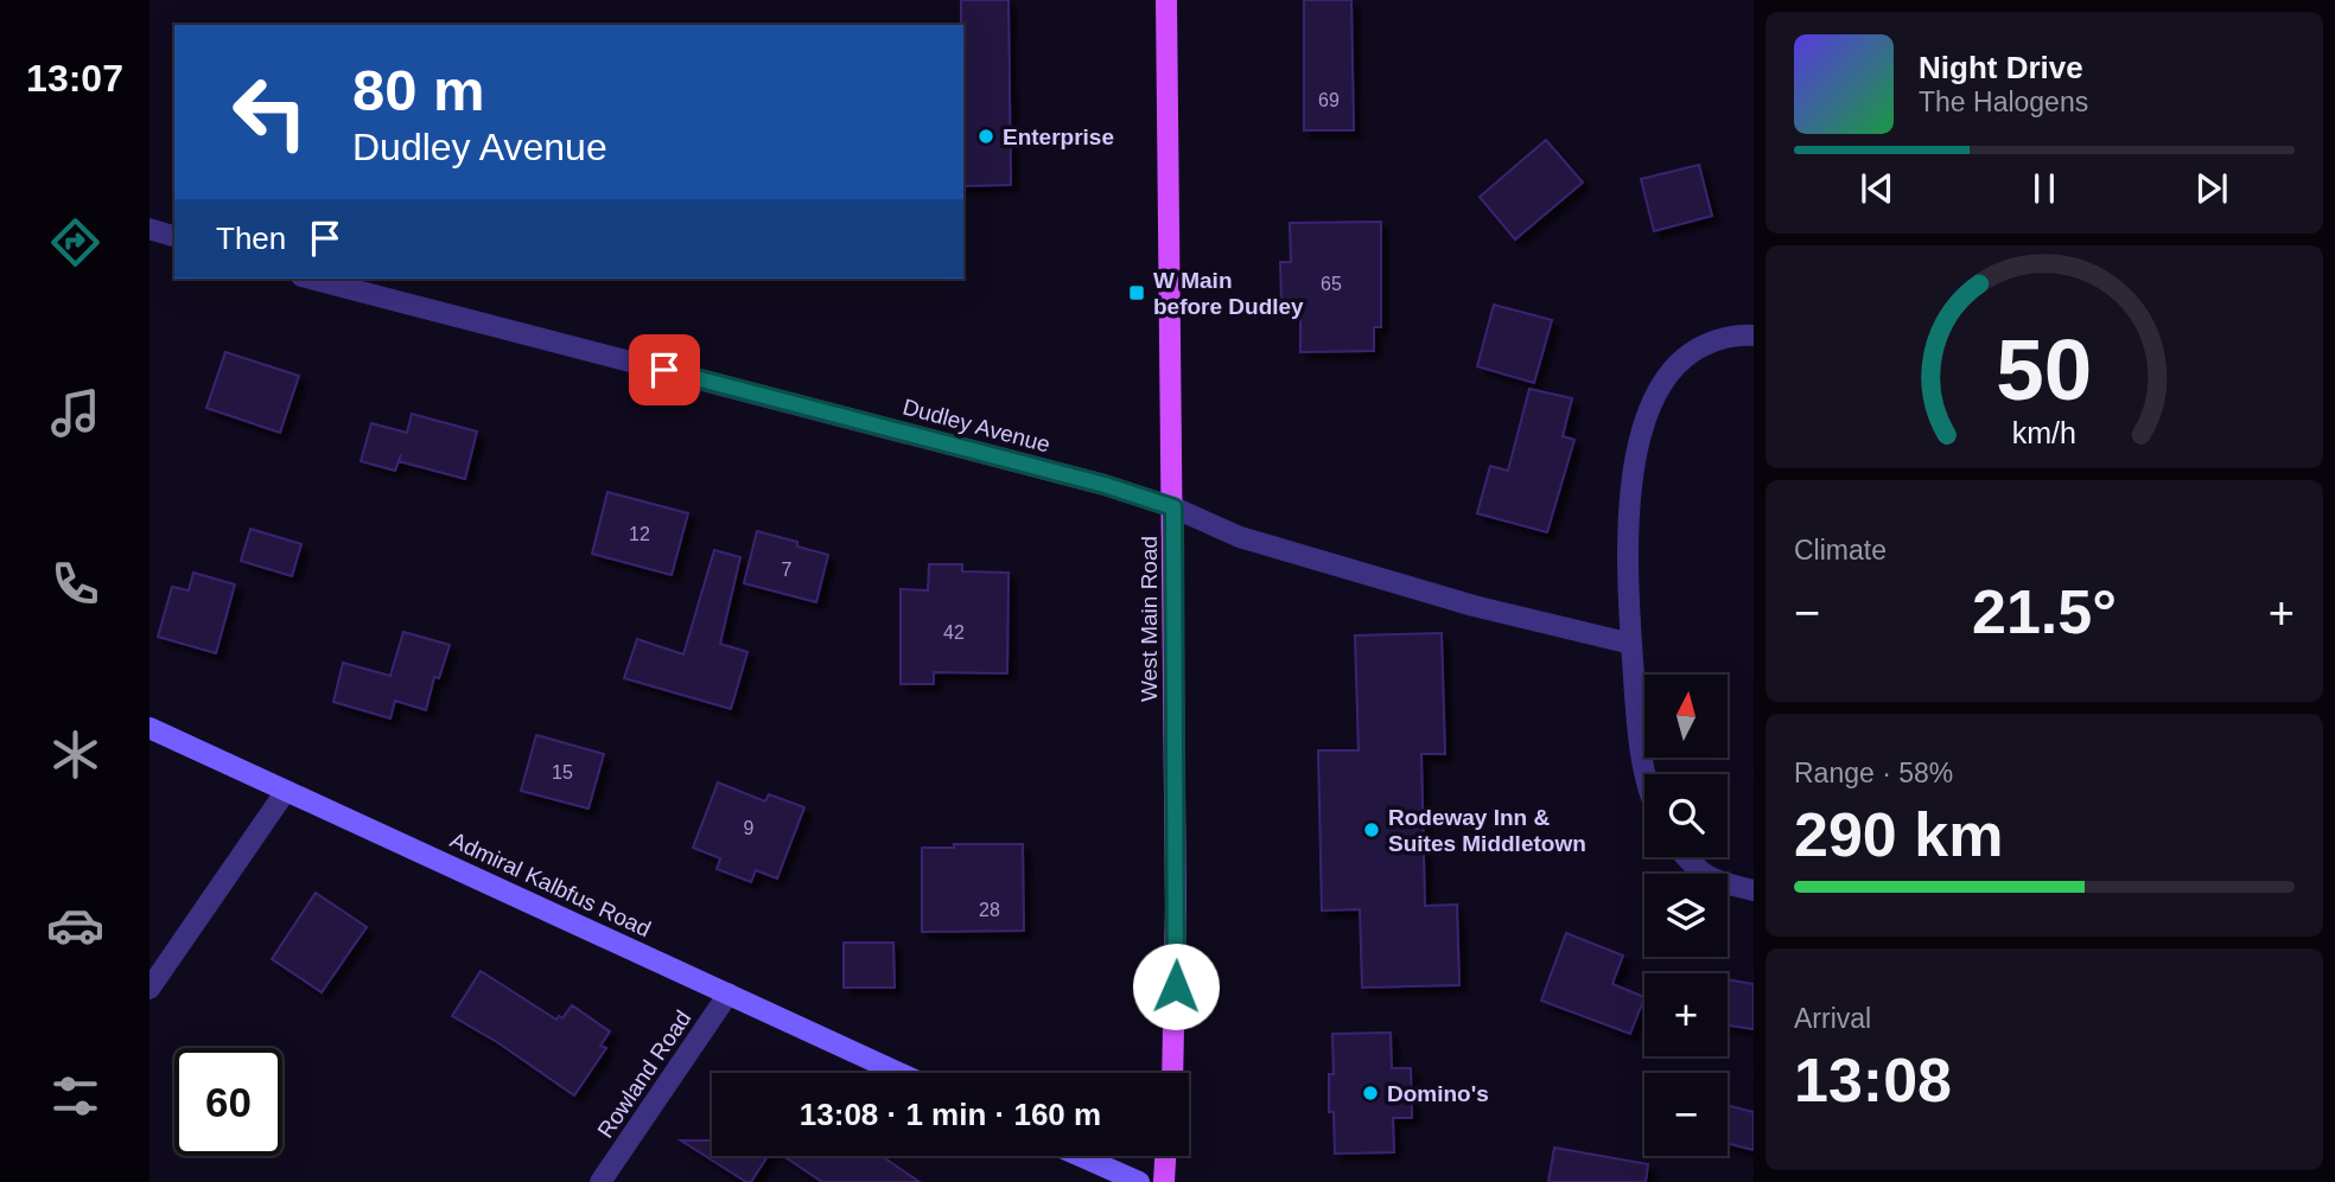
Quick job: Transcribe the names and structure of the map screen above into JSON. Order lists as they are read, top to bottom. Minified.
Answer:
{"streets":{"main road":["West Main Road","Admiral Kalbfus Road"],"street":["Dudley Avenue","Rowland Road"]},"crossings":[["Dudley Avenue","West Main Road"],["Admiral Kalbfus Road","Rowland Road"]],"places":{"other":["Enterprise","Rodeway Inn & Suites Middletown","Domino's"],"transit":["W Main before Dudley"]},"house_numbers":["69","65","12","7","42","15","9","28"],"north":"top","page":{"tabs":"13:07","turn":["80 m","Dudley Avenue"],"song":["Night Drive","The Halogens"],"then":"Then","tile":["Climate",["Range · 58%","290 km"],["Arrival","13:08"]],"heat":["−","21.5°","+"],"map_buttons":["+","−"],"limit":"60","trip":"13:08 · 1 min · 160 m","gauge":["50","km/h"]}}
